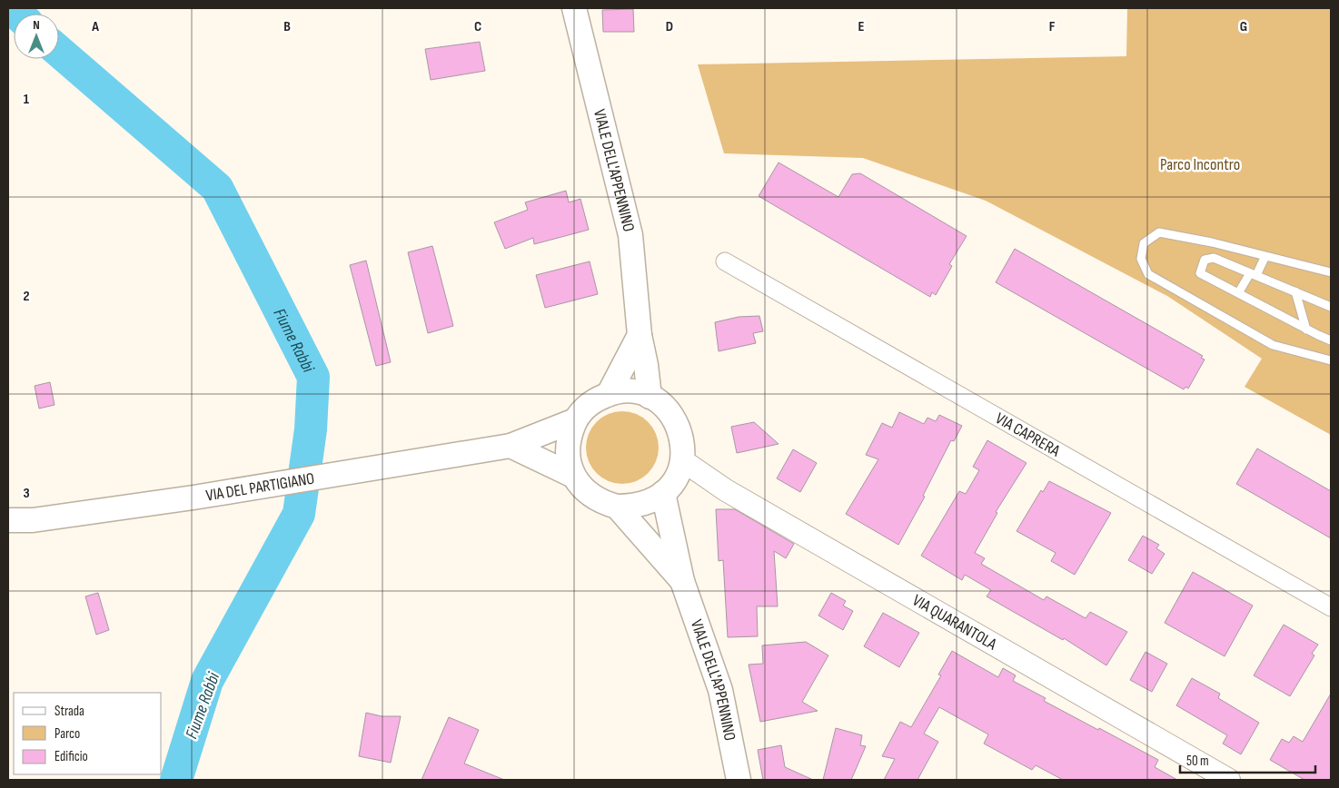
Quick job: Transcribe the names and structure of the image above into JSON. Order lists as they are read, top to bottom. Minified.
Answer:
{"streets":{"main road":["VIALE DELL'APPENNINO","VIA DEL PARTIGIANO"],"street":["VIA CAPRERA","VIA QUARANTOLA"]},"crossings":[["VIALE DELL'APPENNINO","VIA DEL PARTIGIANO"],["VIALE DELL'APPENNINO","VIA QUARANTOLA"],["VIA DEL PARTIGIANO","VIA QUARANTOLA"]],"water":["Fiume Rabbi"],"parks":["Parco Incontro"],"legend":["Strada","Parco","Edificio"],"scale_bar":"50 m","north":"top","grid":{"columns":["A","B","C","D","E","F","G"],"rows":["1","2","3"]}}
